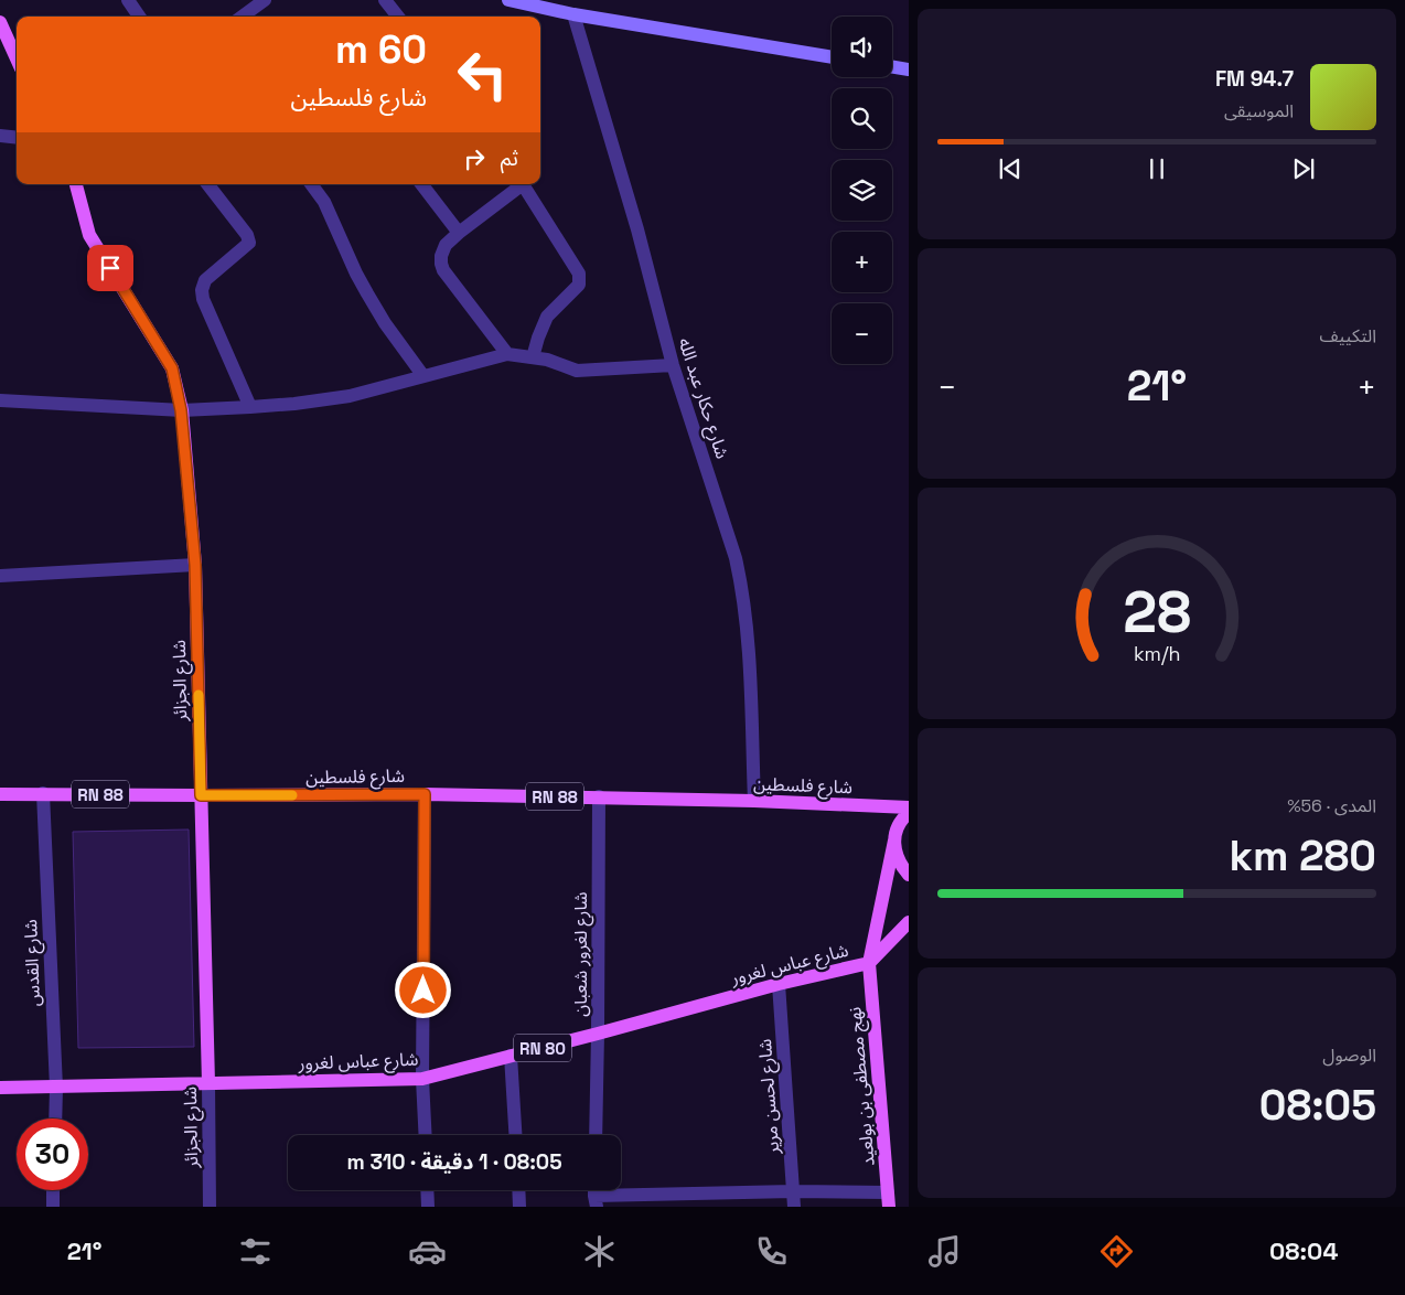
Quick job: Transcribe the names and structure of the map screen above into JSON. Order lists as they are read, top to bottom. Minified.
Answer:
{"streets":{"main road":["شارع الجزائر","شارع فلسطين","RN 88","شارع عباس لغرور","RN 80","نهج مصطفى بن بولعيد"],"street":["شارع حكار عبد الله","شارع لغرور شعبان","شارع القدس","شارع لحسن مرير"]},"crossings":[["شارع حكار عبد الله","شارع فلسطين"],["شارع الجزائر","شارع فلسطين"],["شارع الجزائر","شارع عباس لغرور"],["شارع فلسطين","شارع لغرور شعبان"],["شارع فلسطين","شارع القدس"],["شارع لغرور شعبان","شارع عباس لغرور"],["شارع القدس","شارع عباس لغرور"],["شارع عباس لغرور","نهج مصطفى بن بولعيد"],["شارع عباس لغرور","شارع لحسن مرير"]],"page":{"map_buttons":["+","−"],"turn":["60 m","شارع فلسطين"],"song":["94.7 FM","الموسيقى"],"then":"ثم","tile":["التكييف",["المدى · 56%","280 km"],["الوصول","08:05"]],"heat":["−","21°","+"],"limit":"30","trip":"08:05 · 1 دقيقة · 310 m","tabs":["08:04","21°"],"gauge":["28","km/h"]}}
